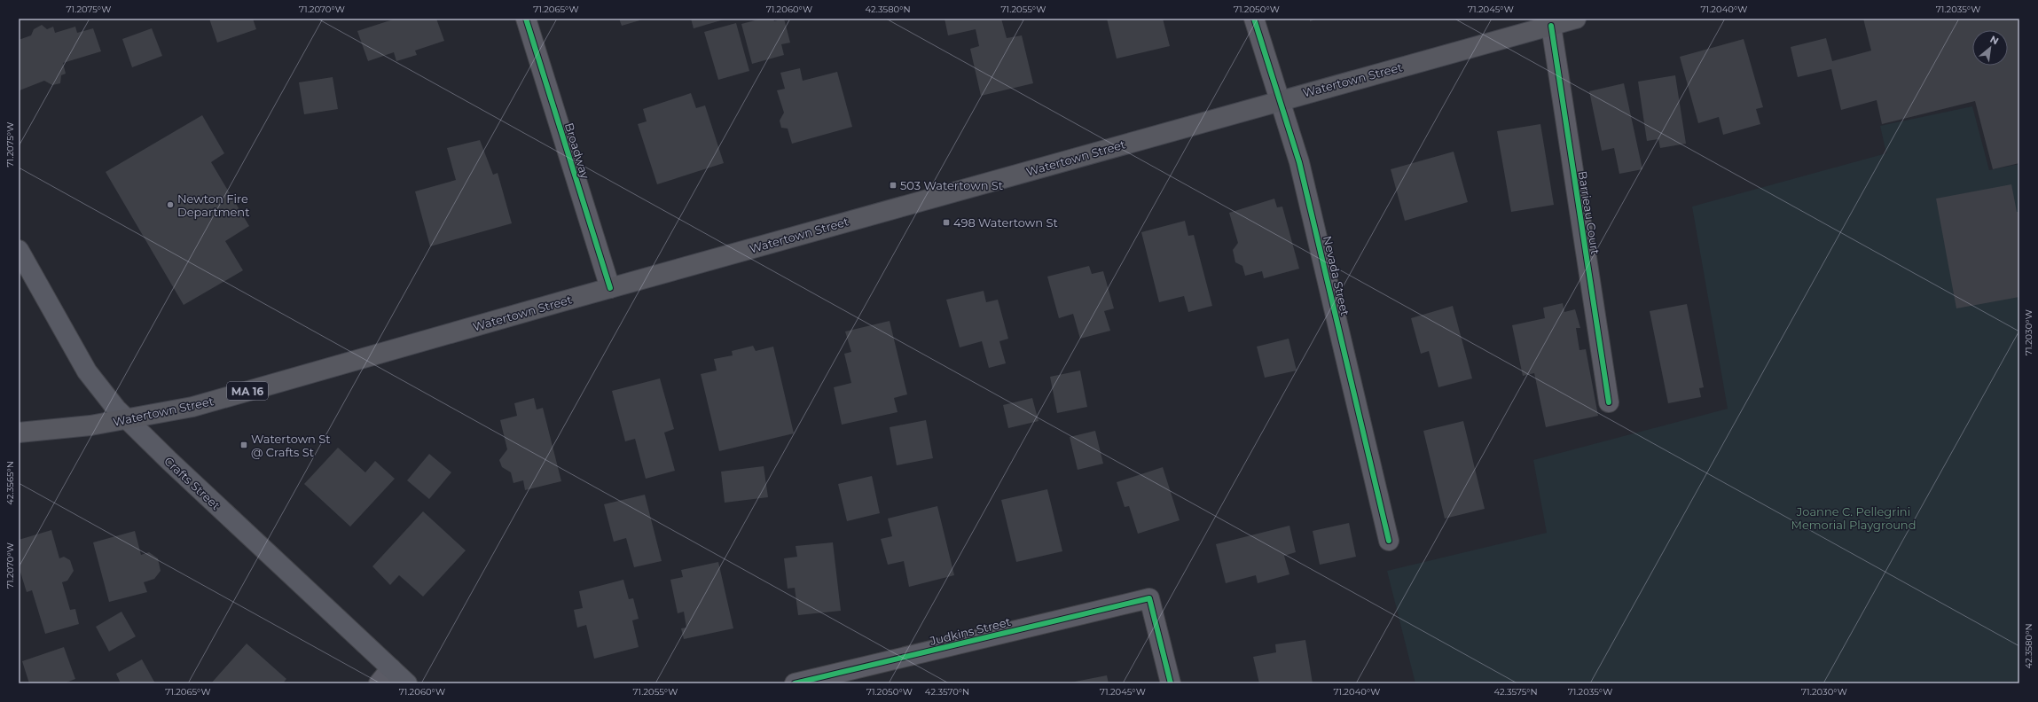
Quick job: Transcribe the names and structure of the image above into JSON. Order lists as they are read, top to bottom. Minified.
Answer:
{"streets":{"main road":["Watertown Street","MA 16","Crafts Street"],"street":["Broadway","Barrieau Court","Nevada Street","Judkins Street"]},"crossings":[["Watertown Street","Broadway"],["Watertown Street","Barrieau Court"],["Watertown Street","Nevada Street"],["Watertown Street","Crafts Street"]],"parks":["Joanne C. Pellegrini Memorial Playground"],"places":{"transit":["503 Watertown St","498 Watertown St","Watertown St @ Crafts St"],"other":["Newton Fire Department"]},"north":"top right","coordinates":["71.2075°W","71.2070°W","71.2065°W","71.2060°W","42.3580°N","71.2055°W","71.2050°W","71.2045°W","71.2040°W","71.2035°W","71.2030°W","42.3565°N","42.3570°N","42.3575°N"]}
